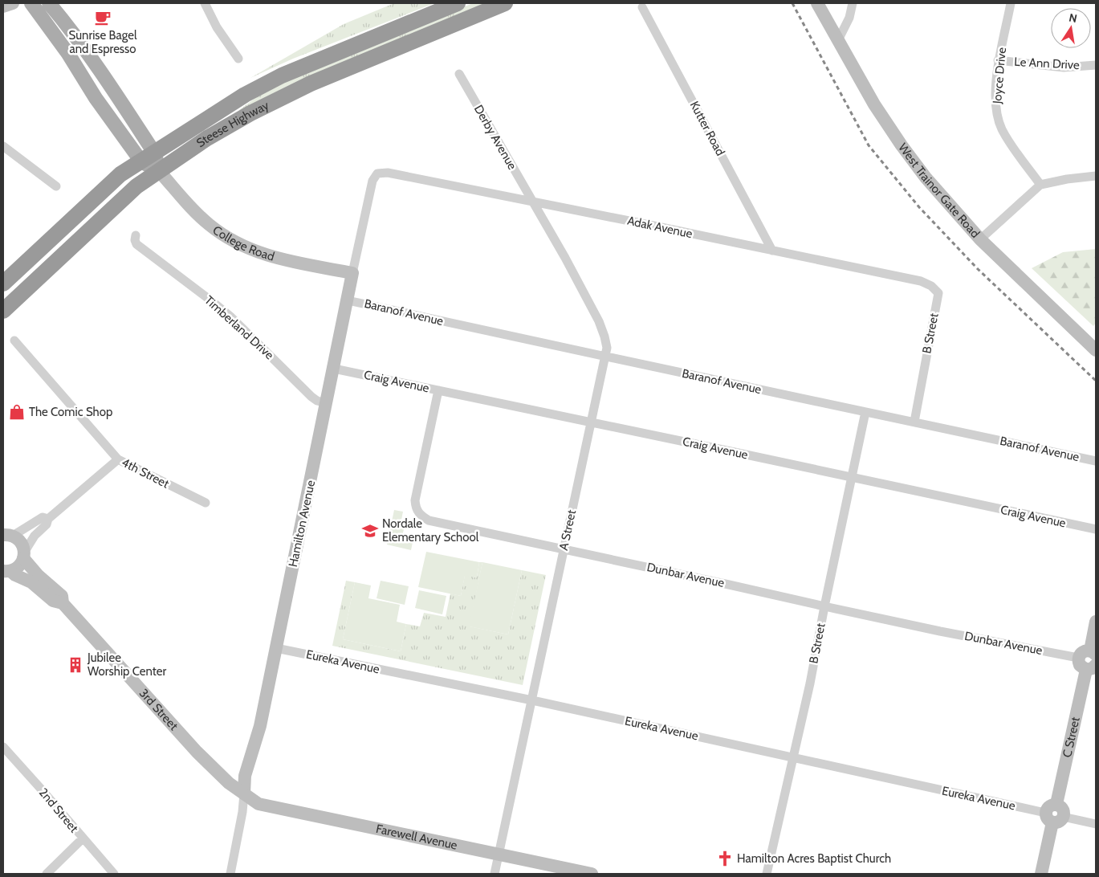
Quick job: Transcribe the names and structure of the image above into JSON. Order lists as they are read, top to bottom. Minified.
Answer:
{"streets":{"highway":["Steese Highway"],"main road":["College Road"],"street":["Le Ann Drive","Joyce Drive","Kutter Road","Derby Avenue","West Trainor Gate Road","Adak Avenue","Baranof Avenue","Timberland Drive","B Street","Craig Avenue","4th Street","Hamilton Avenue","A Street","Dunbar Avenue","Eureka Avenue","3rd Street","C Street","2nd Street","Farewell Avenue"]},"crossings":[["Le Ann Drive","Joyce Drive"],["Steese Highway","College Road"],["Kutter Road","Adak Avenue"],["Derby Avenue","Adak Avenue"],["Derby Avenue","A Street"],["Adak Avenue","B Street"],["Adak Avenue","Hamilton Avenue"],["Adak Avenue","A Street"],["College Road","Hamilton Avenue"],["Baranof Avenue","B Street"],["Baranof Avenue","Hamilton Avenue"],["Baranof Avenue","A Street"],["Timberland Drive","Hamilton Avenue"],["B Street","Craig Avenue"],["B Street","Dunbar Avenue"],["B Street","Eureka Avenue"],["Craig Avenue","Hamilton Avenue"],["Craig Avenue","A Street"],["Craig Avenue","Dunbar Avenue"],["Hamilton Avenue","Eureka Avenue"],["Hamilton Avenue","3rd Street"],["Hamilton Avenue","Farewell Avenue"],["A Street","Dunbar Avenue"],["A Street","Eureka Avenue"],["A Street","Farewell Avenue"],["Eureka Avenue","C Street"],["3rd Street","Farewell Avenue"]],"places":{"cafe":["Sunrise Bagel and Espresso"],"shop":["The Comic Shop"],"school or university":["Nordale Elementary School"],"building":["Jubilee Worship Center"],"church":["Hamilton Acres Baptist Church"]},"north":"top"}
